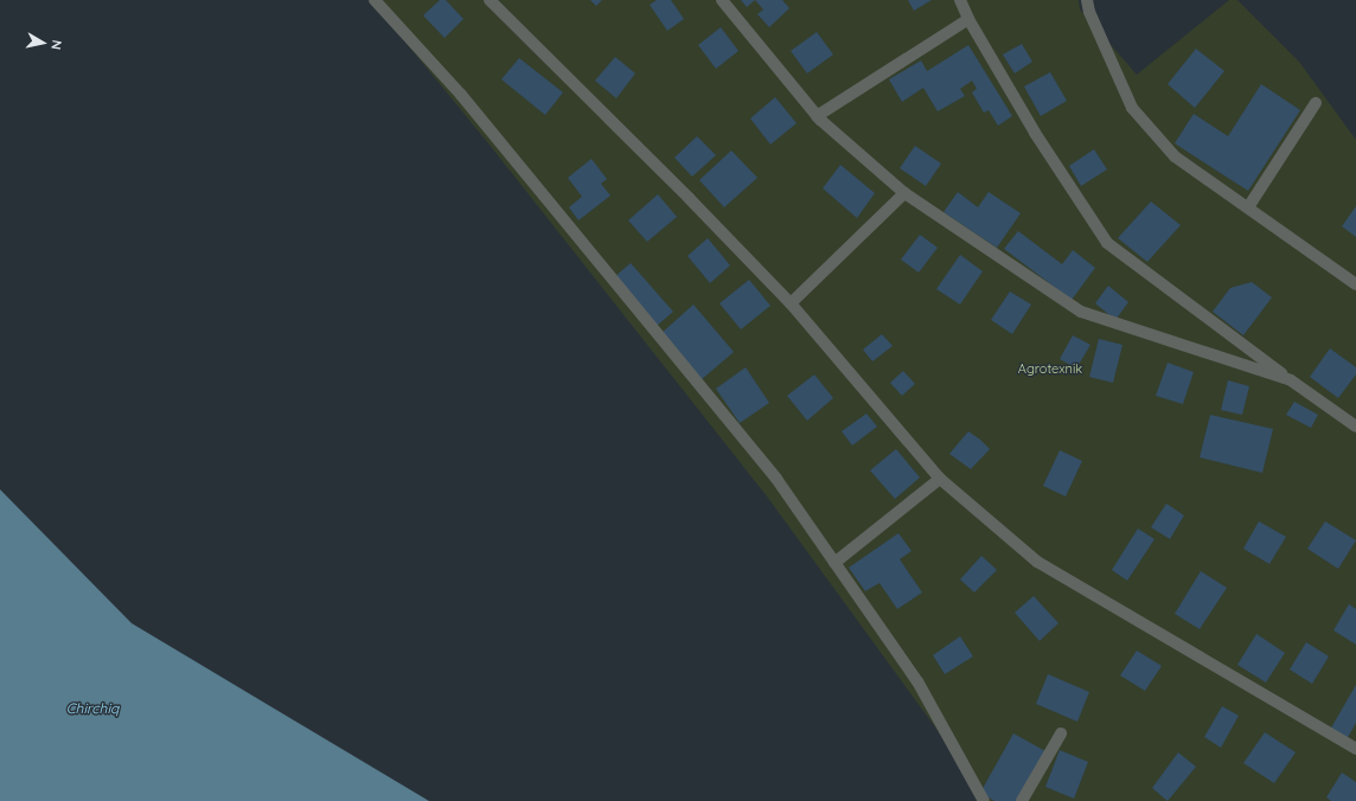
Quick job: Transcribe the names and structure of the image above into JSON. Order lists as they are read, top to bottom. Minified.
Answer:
{"water":["Chirchiq"],"parks":["Agrotexnik"],"north":"right"}
